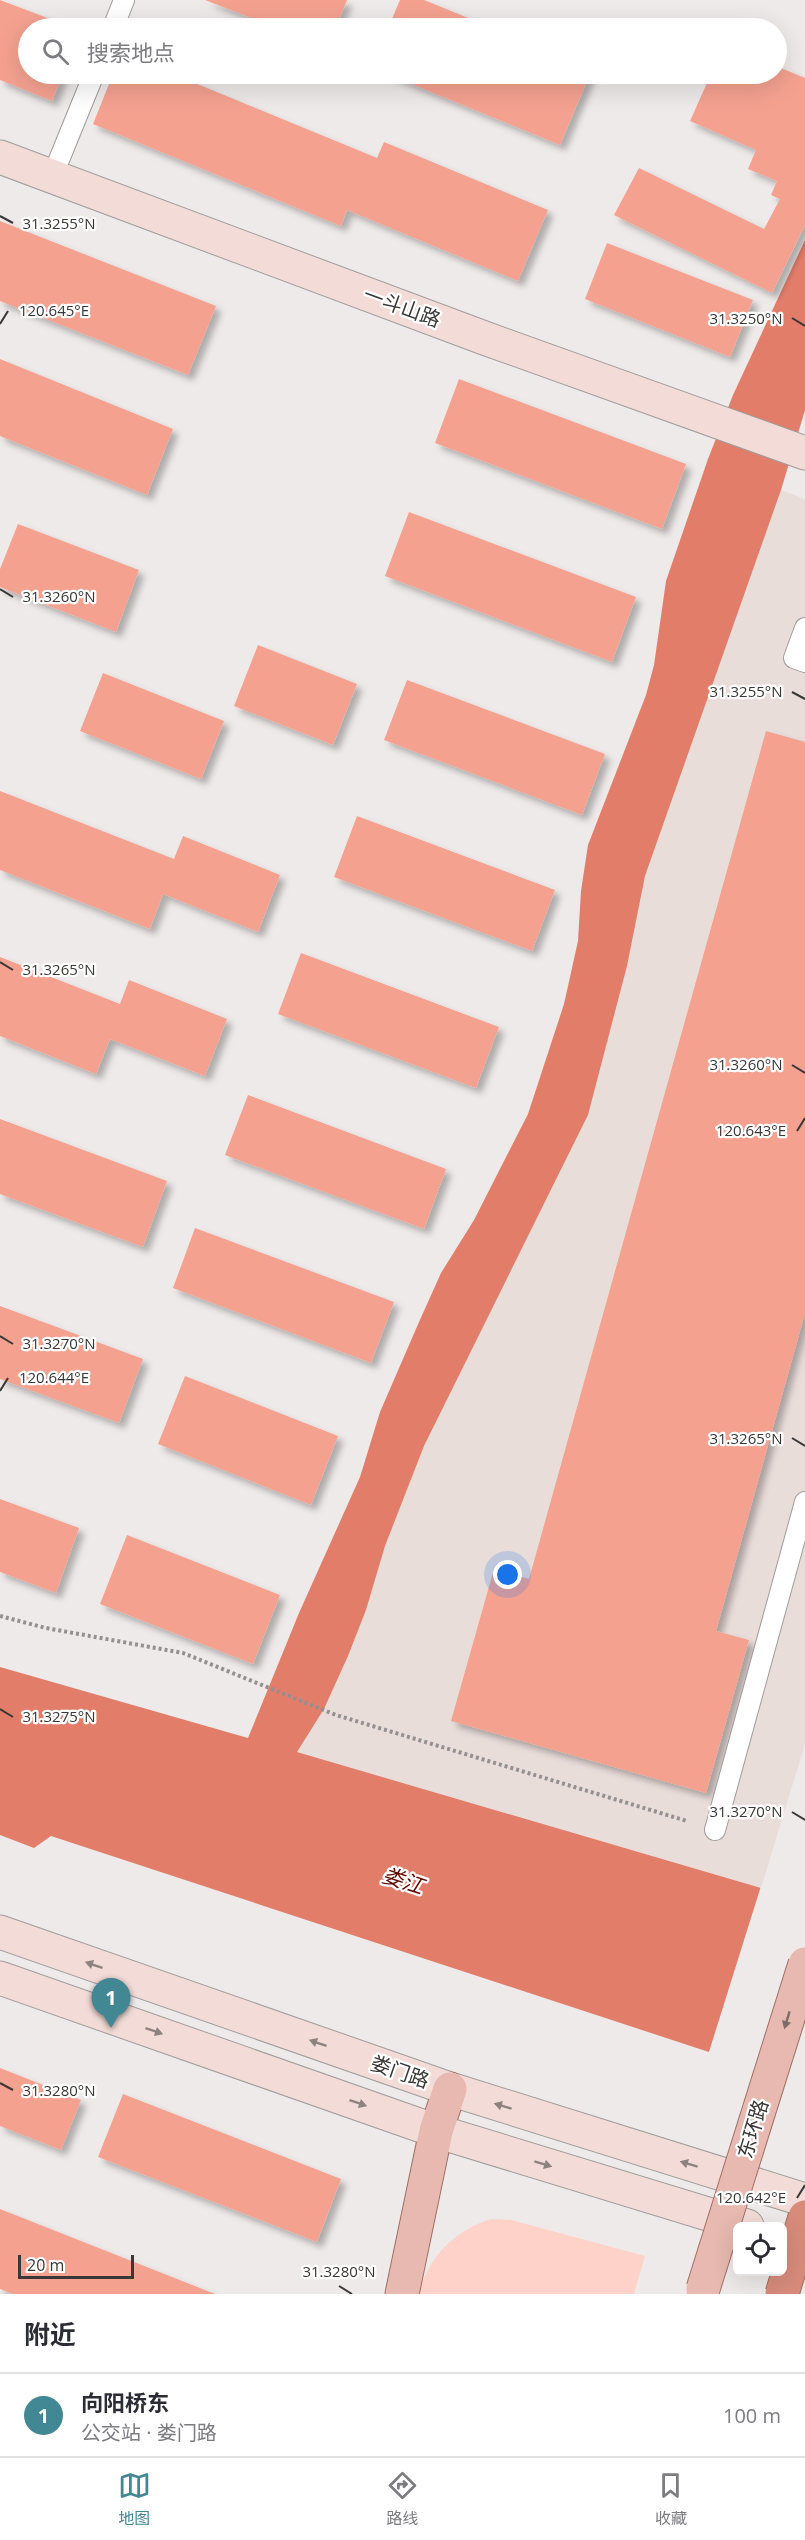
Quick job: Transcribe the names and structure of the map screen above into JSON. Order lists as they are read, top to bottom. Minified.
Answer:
{"streets":{"main road":["一斗山路","娄门路","东环路"]},"one_way":["东环路"],"water":["娄江"],"scale_bar":"20 m","page":{"search":"搜索地点","pins":"1","scale":"20 m","heading":"附近","list":[{"mark":"1","name":"向阳桥东","note":"公交站 · 娄门路","value":"100 m"}],"nav":["地图","路线","收藏"]},"coordinates":["31.3255°N","120.645°E","31.3250°N","31.3260°N","31.3265°N","120.643°E","31.3270°N","120.644°E","31.3275°N","31.3280°N","120.642°E"]}
